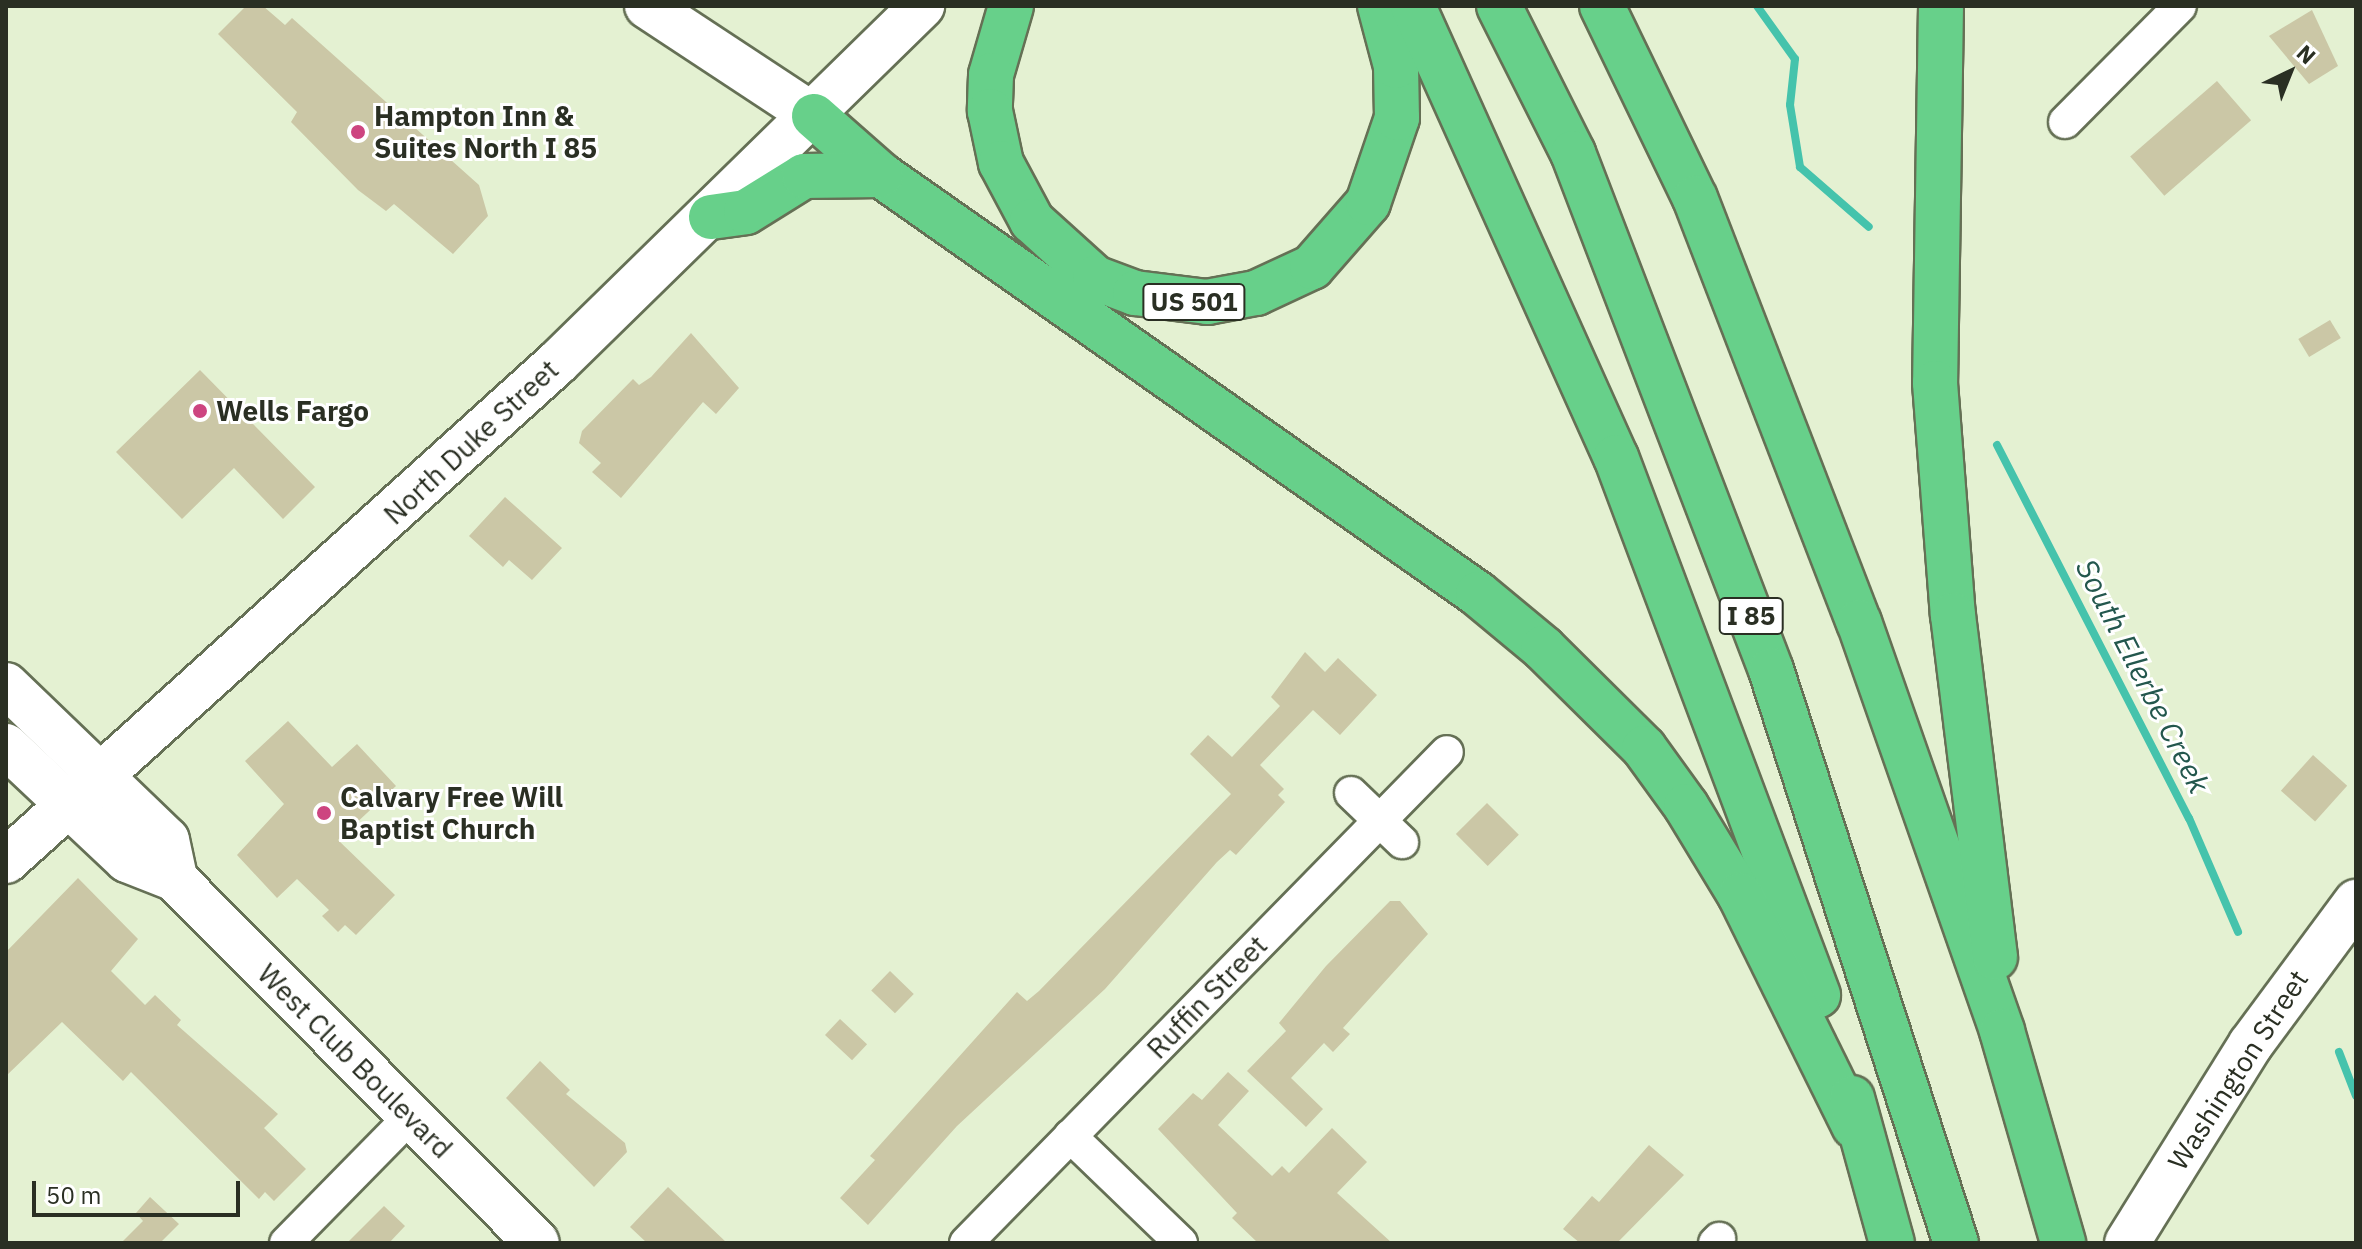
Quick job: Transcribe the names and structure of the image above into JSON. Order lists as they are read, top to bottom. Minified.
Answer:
{"streets":{"highway":["US 501","I 85"],"main road":["North Duke Street","West Club Boulevard","Washington Street"],"street":["Ruffin Street"]},"crossings":[["North Duke Street","West Club Boulevard"]],"water":["South Ellerbe Creek"],"places":["Hampton Inn & Suites North I 85","Wells Fargo","Calvary Free Will Baptist Church"],"scale_bar":"50 m","north":"top right"}
